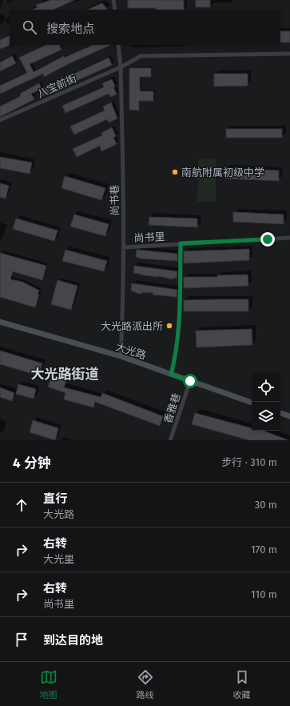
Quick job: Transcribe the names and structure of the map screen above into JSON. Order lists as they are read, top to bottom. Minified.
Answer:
{"streets":{"street":["八宝前街","尚书巷","尚书里","大光路","香雅巷"]},"crossings":[["八宝前街","尚书巷"],["尚书巷","尚书里"],["尚书巷","大光路"],["大光路","香雅巷"]],"districts":["大光路街道"],"places":["南航附属初级中学","大光路派出所"],"page":{"search":"搜索地点","heading":["4 分钟","步行 · 310 m"],"list":[["直行","大光路","30 m"],["右转","大光里","170 m"],["右转","尚书里","110 m"],"到达目的地"],"nav":["地图","路线","收藏"]}}
